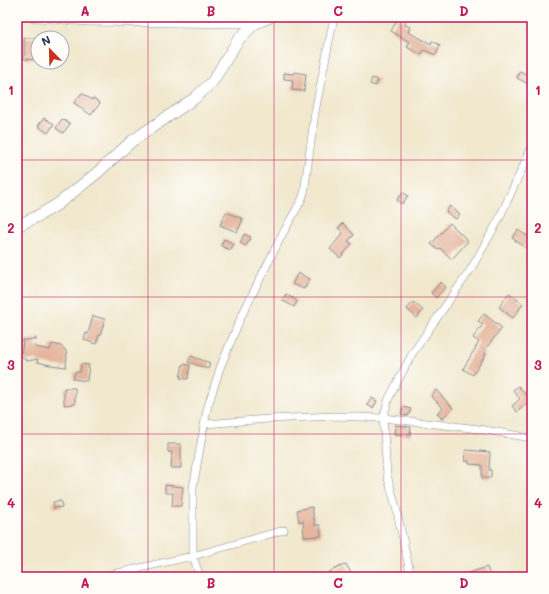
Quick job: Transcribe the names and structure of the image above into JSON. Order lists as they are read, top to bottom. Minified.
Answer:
{"north":"top left","grid":{"columns":["A","B","C","D"],"rows":["1","2","3","4"]}}
